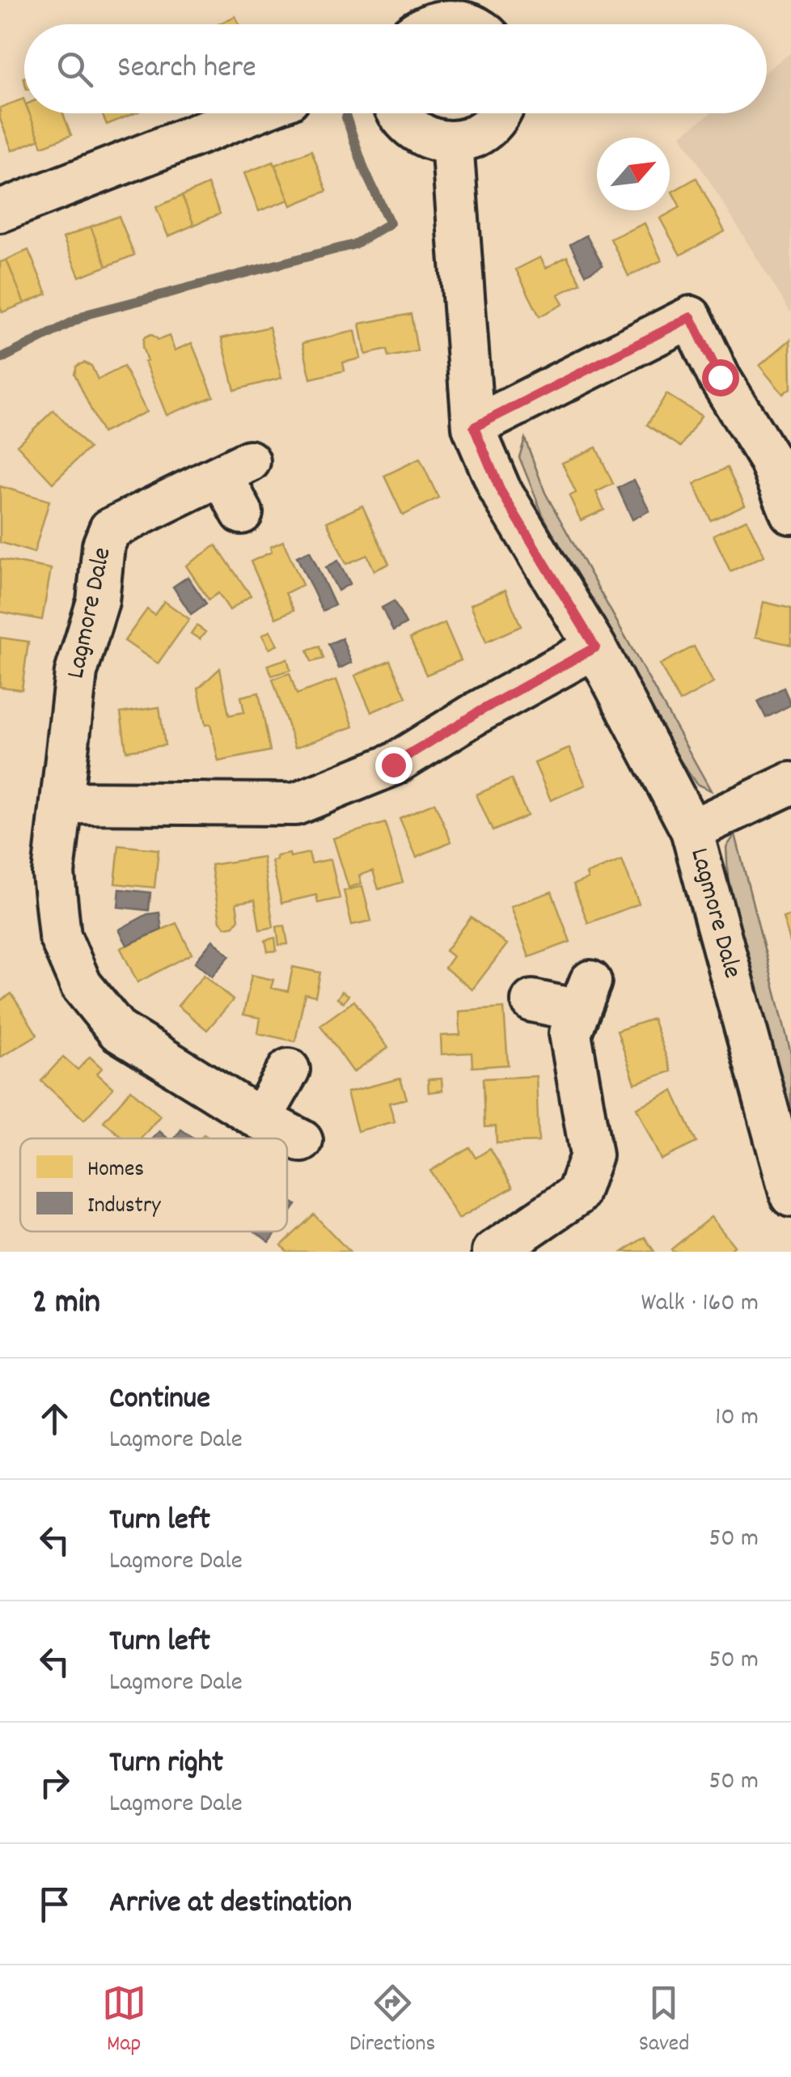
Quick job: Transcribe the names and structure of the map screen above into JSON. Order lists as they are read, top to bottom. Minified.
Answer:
{"streets":{"street":["Lagmore Dale"]},"legend":["Homes","Industry"],"north":"top right","page":{"search":"Search here","heading":["2 min","Walk · 160 m"],"list":[["Continue","Lagmore Dale","10 m"],["Turn left","Lagmore Dale","50 m"],["Turn left","Lagmore Dale","50 m"],["Turn right","Lagmore Dale","50 m"],"Arrive at destination"],"nav":["Map","Directions","Saved"]}}
